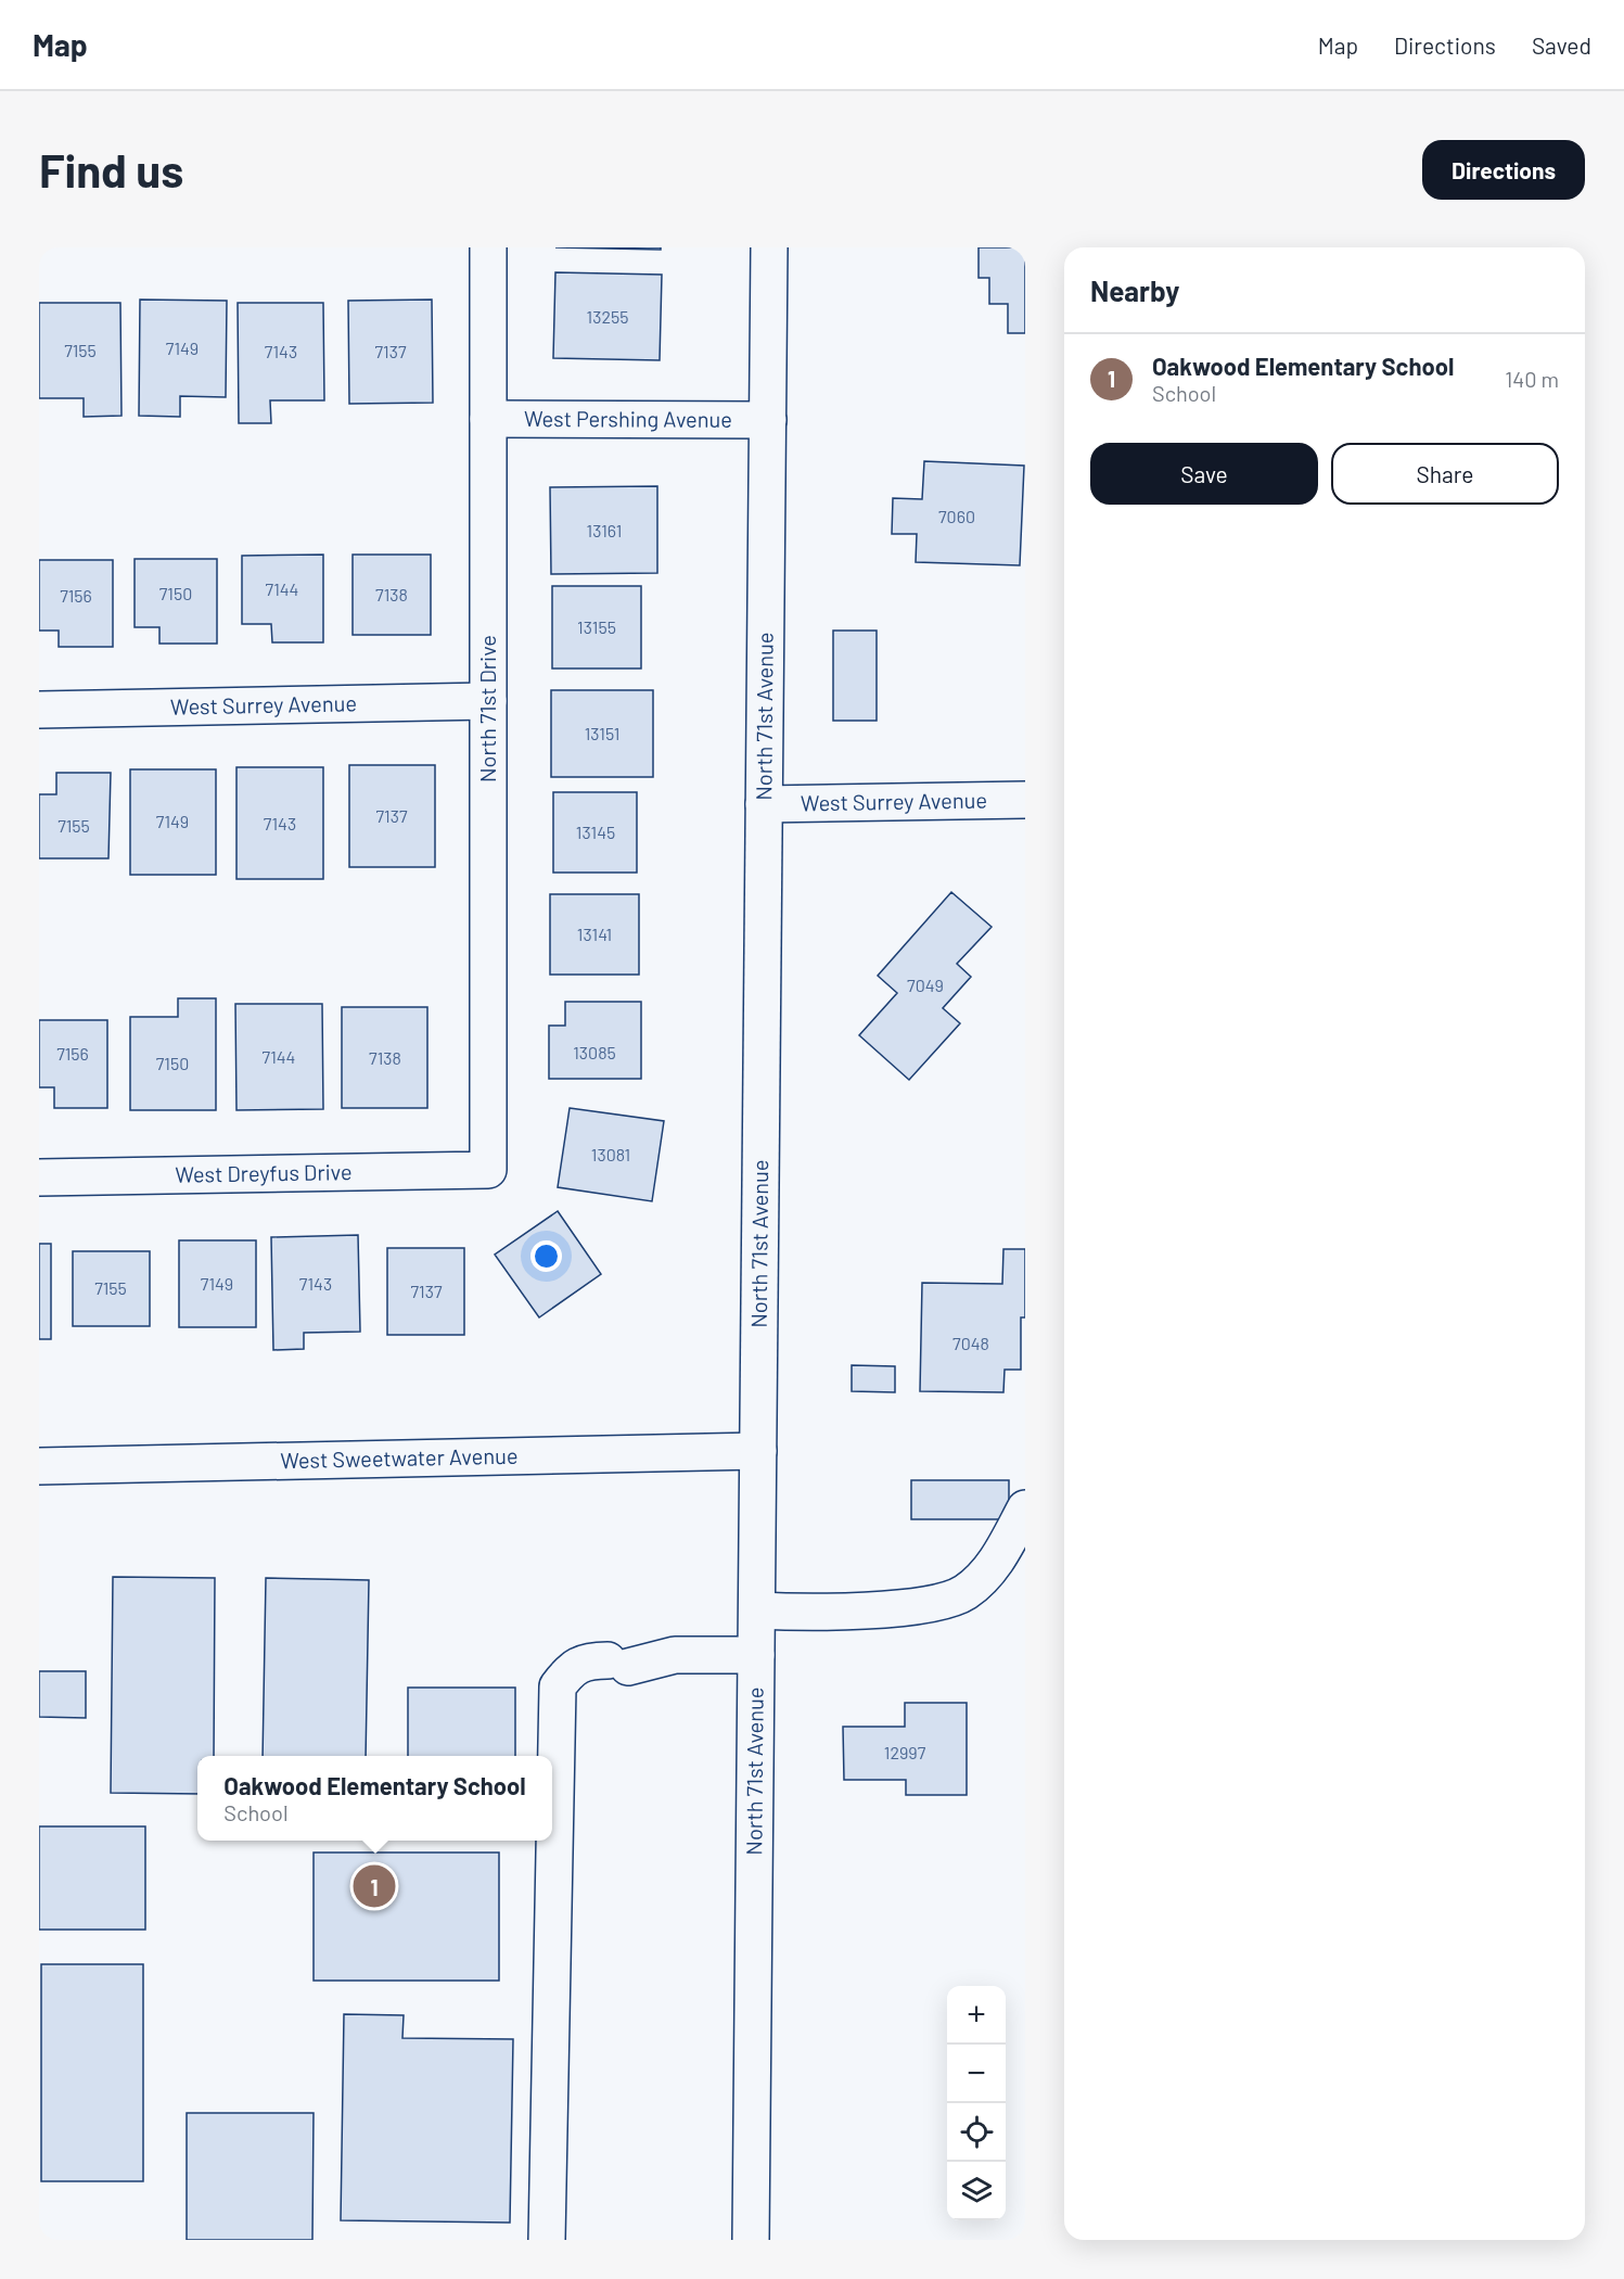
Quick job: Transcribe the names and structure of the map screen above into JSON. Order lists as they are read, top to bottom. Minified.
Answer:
{"streets":{"street":["West Pershing Avenue","West Surrey Avenue","North 71st Drive","North 71st Avenue","West Dreyfus Drive","West Sweetwater Avenue"]},"crossings":[["West Pershing Avenue","North 71st Drive"],["West Pershing Avenue","North 71st Avenue"],["West Surrey Avenue","North 71st Drive"],["West Surrey Avenue","North 71st Avenue"],["North 71st Drive","West Dreyfus Drive"],["North 71st Avenue","West Sweetwater Avenue"]],"house_numbers":["13255","7149","7155","7143","7137","7060","13161","7144","7150","7138","7156","13155","13151","7137","7149","7143","7155","13145","13141","7049","13085","7156","7144","7138","7150","13081","7149","7143","7155","7137","7048","12997"],"page":{"header":"Map","nav":["Map","Directions","Saved"],"buttons":["Directions",["Save","Share"]],"title":"Find us","heading":"Nearby","list":[{"mark":"1","name":"Oakwood Elementary School","note":"School","value":"140 m"}],"popup":["Oakwood Elementary School","School"],"pins":"1","map_buttons":["+","−"]}}
